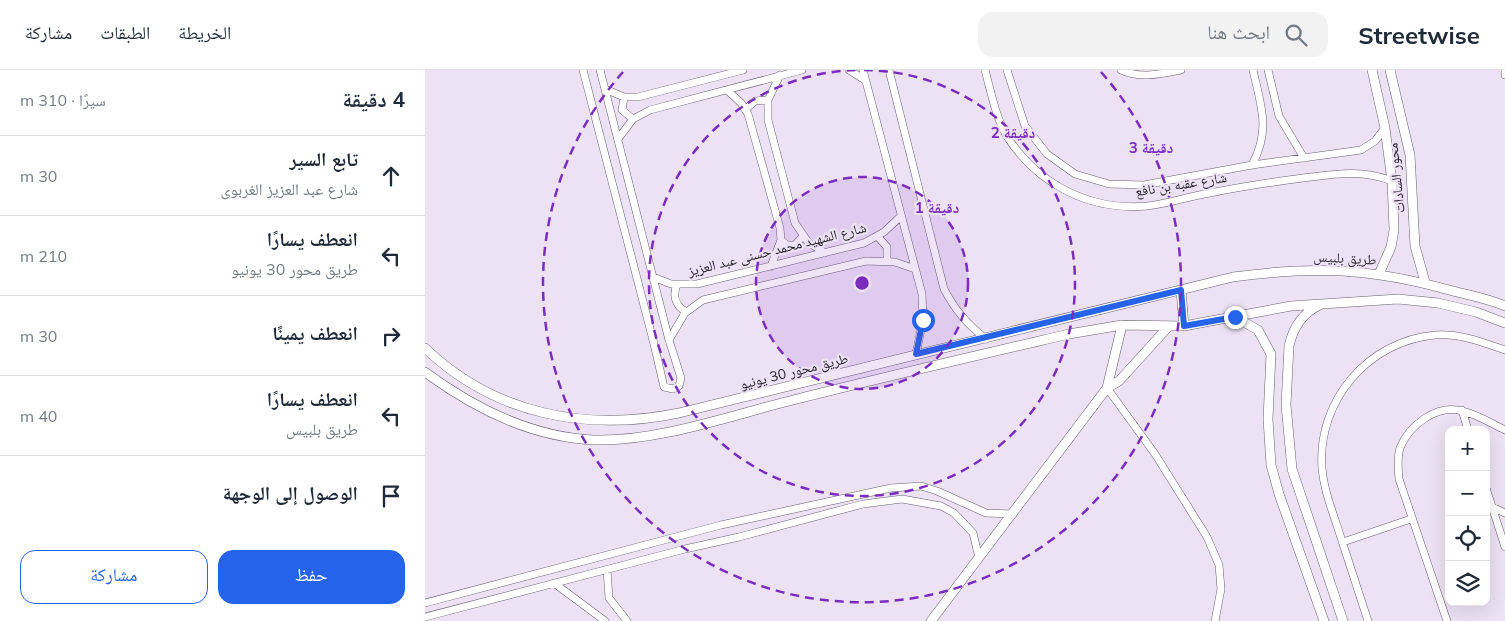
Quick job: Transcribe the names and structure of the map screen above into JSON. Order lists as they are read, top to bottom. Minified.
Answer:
{"streets":{"street":["محور السادات","شارع عقبه بن نافع","شارع الشهيد محمد حسنى عبد العزيز","طريق بلبيس","طريق محور 30 يونيو"]},"crossings":[["محور السادات","شارع عقبه بن نافع"],["محور السادات","طريق بلبيس"],["طريق بلبيس","طريق محور 30 يونيو"]],"page":{"header":"Streetwise","search":"ابحث هنا","nav":["الخريطة","الطبقات","مشاركة"],"heading":["4 دقيقة","سيرًا · 310 m"],"list":[["تابع السير","شارع عبد العزيز الغربوى","30 m"],["انعطف يسارًا","طريق محور 30 يونيو","210 m"],["انعطف يمينًا","30 m"],["انعطف يسارًا","طريق بلبيس","40 m"],"الوصول إلى الوجهة"],"map_buttons":["+","−"],"buttons":["حفظ","مشاركة"]},"rings":["2 دقيقة","3 دقيقة","1 دقيقة"]}
